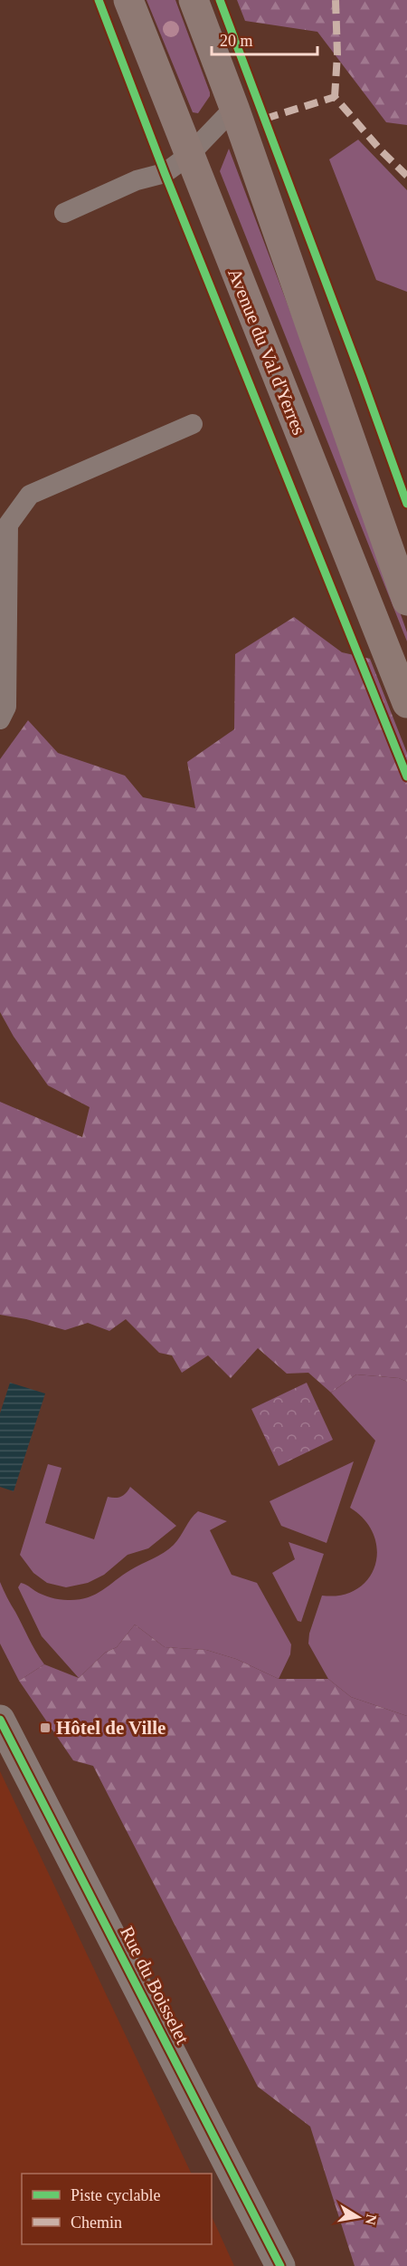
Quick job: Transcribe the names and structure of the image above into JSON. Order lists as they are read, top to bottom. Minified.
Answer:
{"streets":{"main road":["Avenue du Val d'Yerres"],"street":["Rue du Boisselet"]},"places":{"transit":["Hôtel de Ville"]},"legend":["Piste cyclable","Chemin"],"scale_bar":"20 m","north":"right"}
